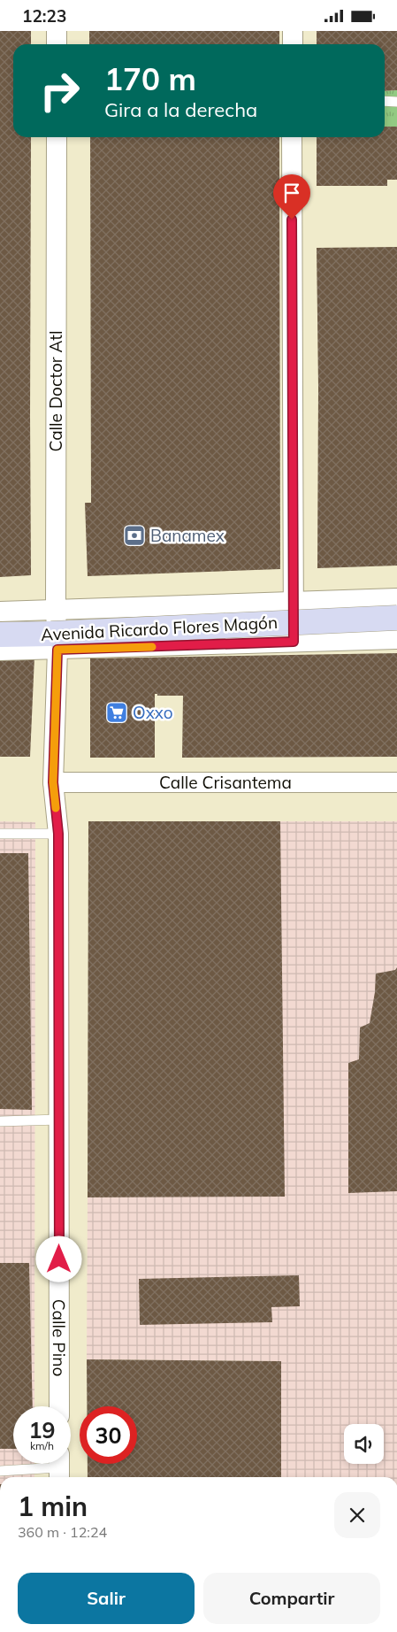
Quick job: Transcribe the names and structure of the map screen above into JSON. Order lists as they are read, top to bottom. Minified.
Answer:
{"streets":{"main road":["Avenida Ricardo Flores Magón"],"street":["Calle Doctor Atl","Calle Crisantema","Calle Pino"]},"crossings":[["Calle Doctor Atl","Avenida Ricardo Flores Magón"],["Calle Doctor Atl","Calle Pino"],["Avenida Ricardo Flores Magón","Calle Pino"],["Calle Crisantema","Calle Pino"]],"places":{"bank":["Banamex"],"supermarket":["Oxxo"]},"page":{"status":"12:23","turn":["170 m","Gira a la derecha"],"speed":"19 km/h","limit":"30","heading":["1 min","360 m · 12:24"],"buttons":["Salir","Compartir"]}}
